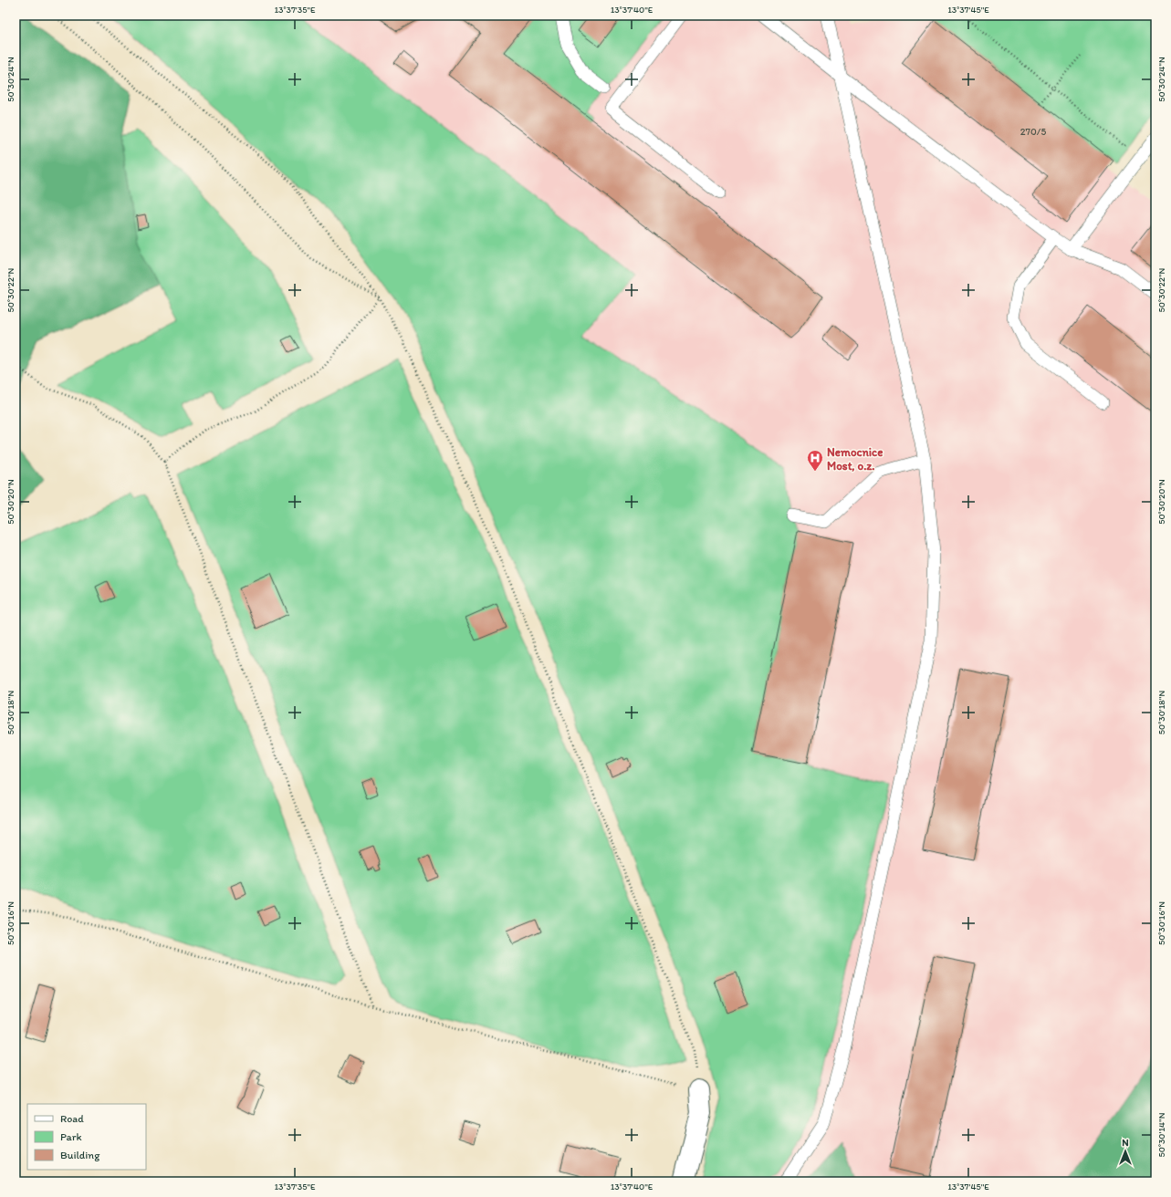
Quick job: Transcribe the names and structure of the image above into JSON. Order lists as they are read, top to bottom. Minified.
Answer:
{"places":{"hospital":["Nemocnice Most, o.z."]},"house_numbers":["270/5"],"legend":["Road","Park","Building"],"north":"top","coordinates":["13°37'35\"E","13°37'40\"E","13°37'45\"E","50°30'24\"N","50°30'22\"N","50°30'20\"N","50°30'18\"N","50°30'16\"N","50°30'14\"N"]}
